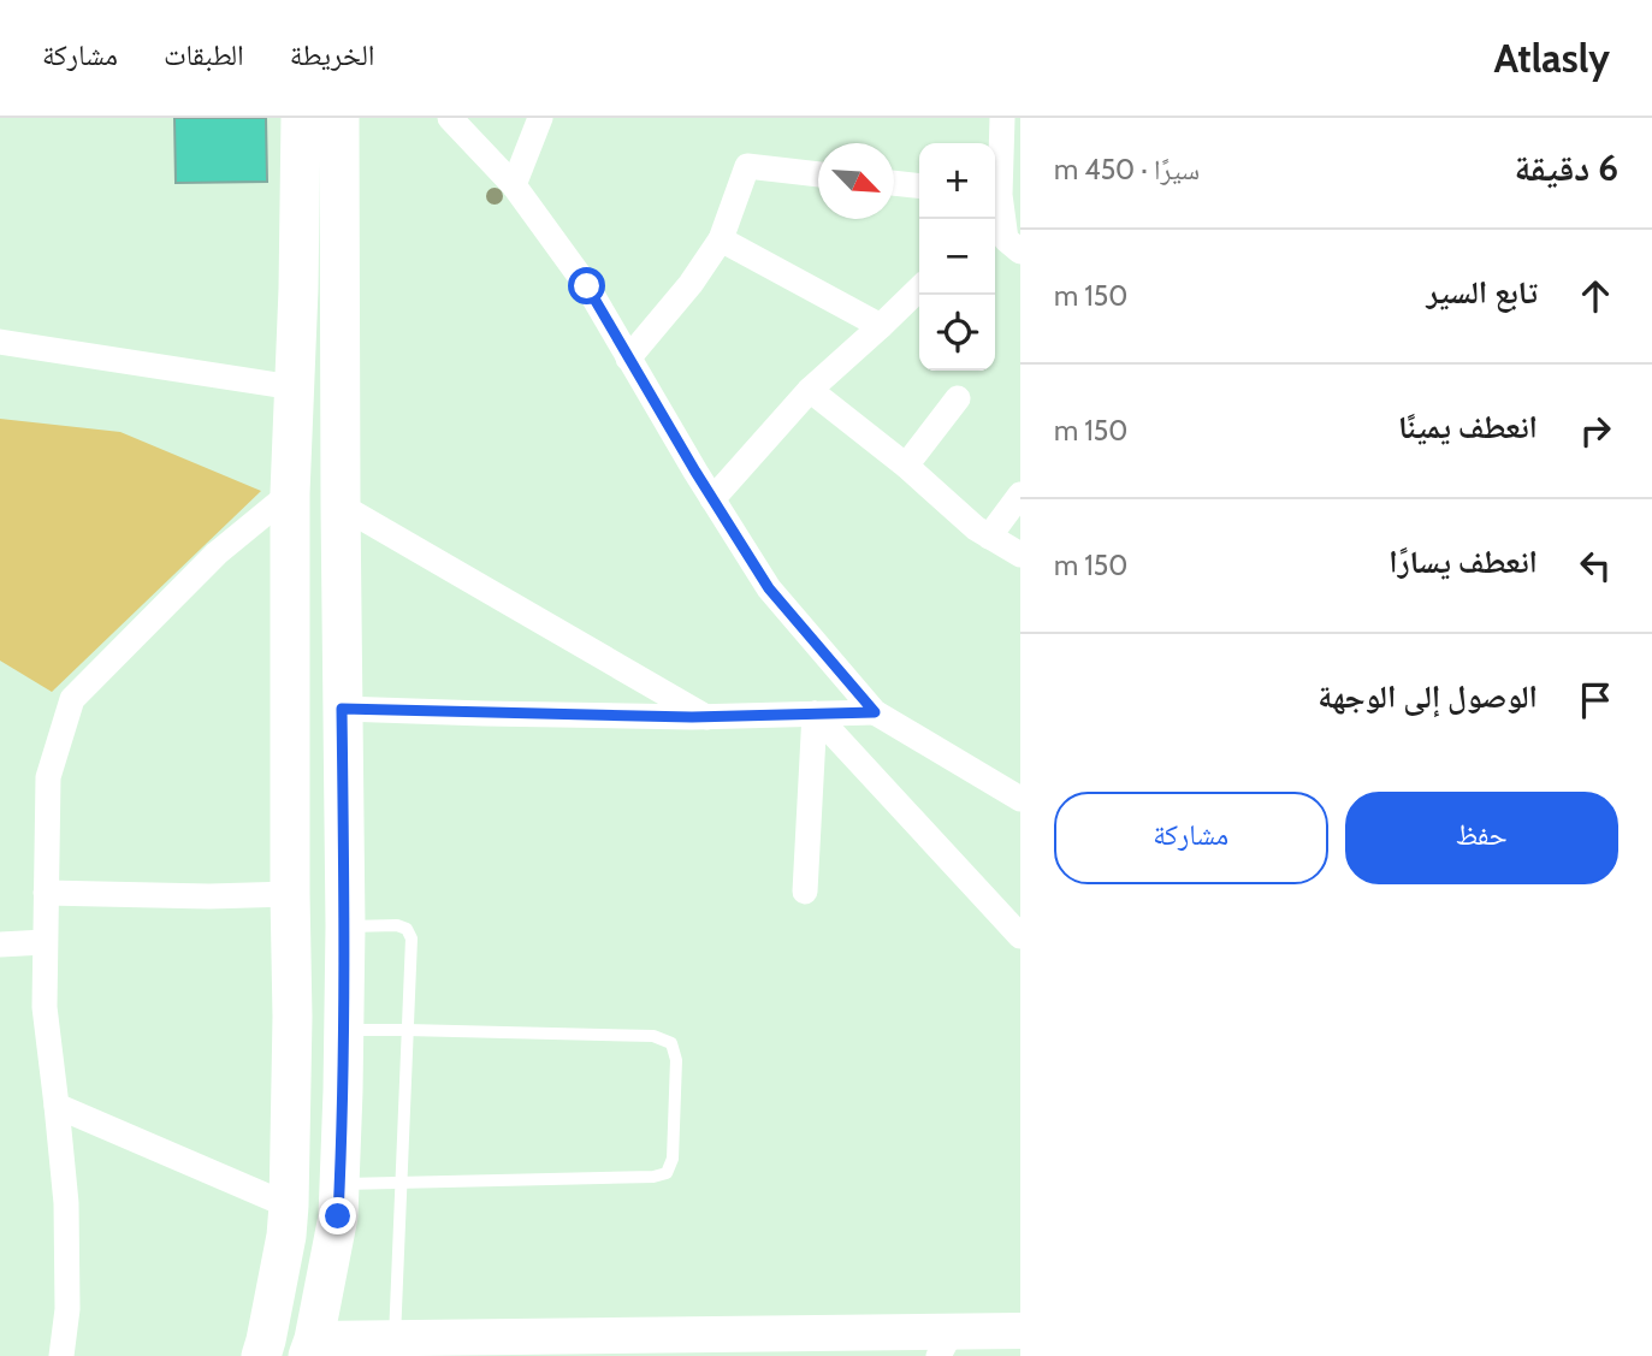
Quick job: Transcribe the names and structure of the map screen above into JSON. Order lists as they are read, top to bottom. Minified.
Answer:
{"north":"bottom right","page":{"header":"Atlasly","nav":["الخريطة","الطبقات","مشاركة"],"heading":["6 دقيقة","سيرًا · 450 m"],"map_buttons":["+","−"],"list":[["تابع السير","150 m"],["انعطف يمينًا","150 m"],["انعطف يسارًا","150 m"],"الوصول إلى الوجهة"],"buttons":["حفظ","مشاركة"]}}
